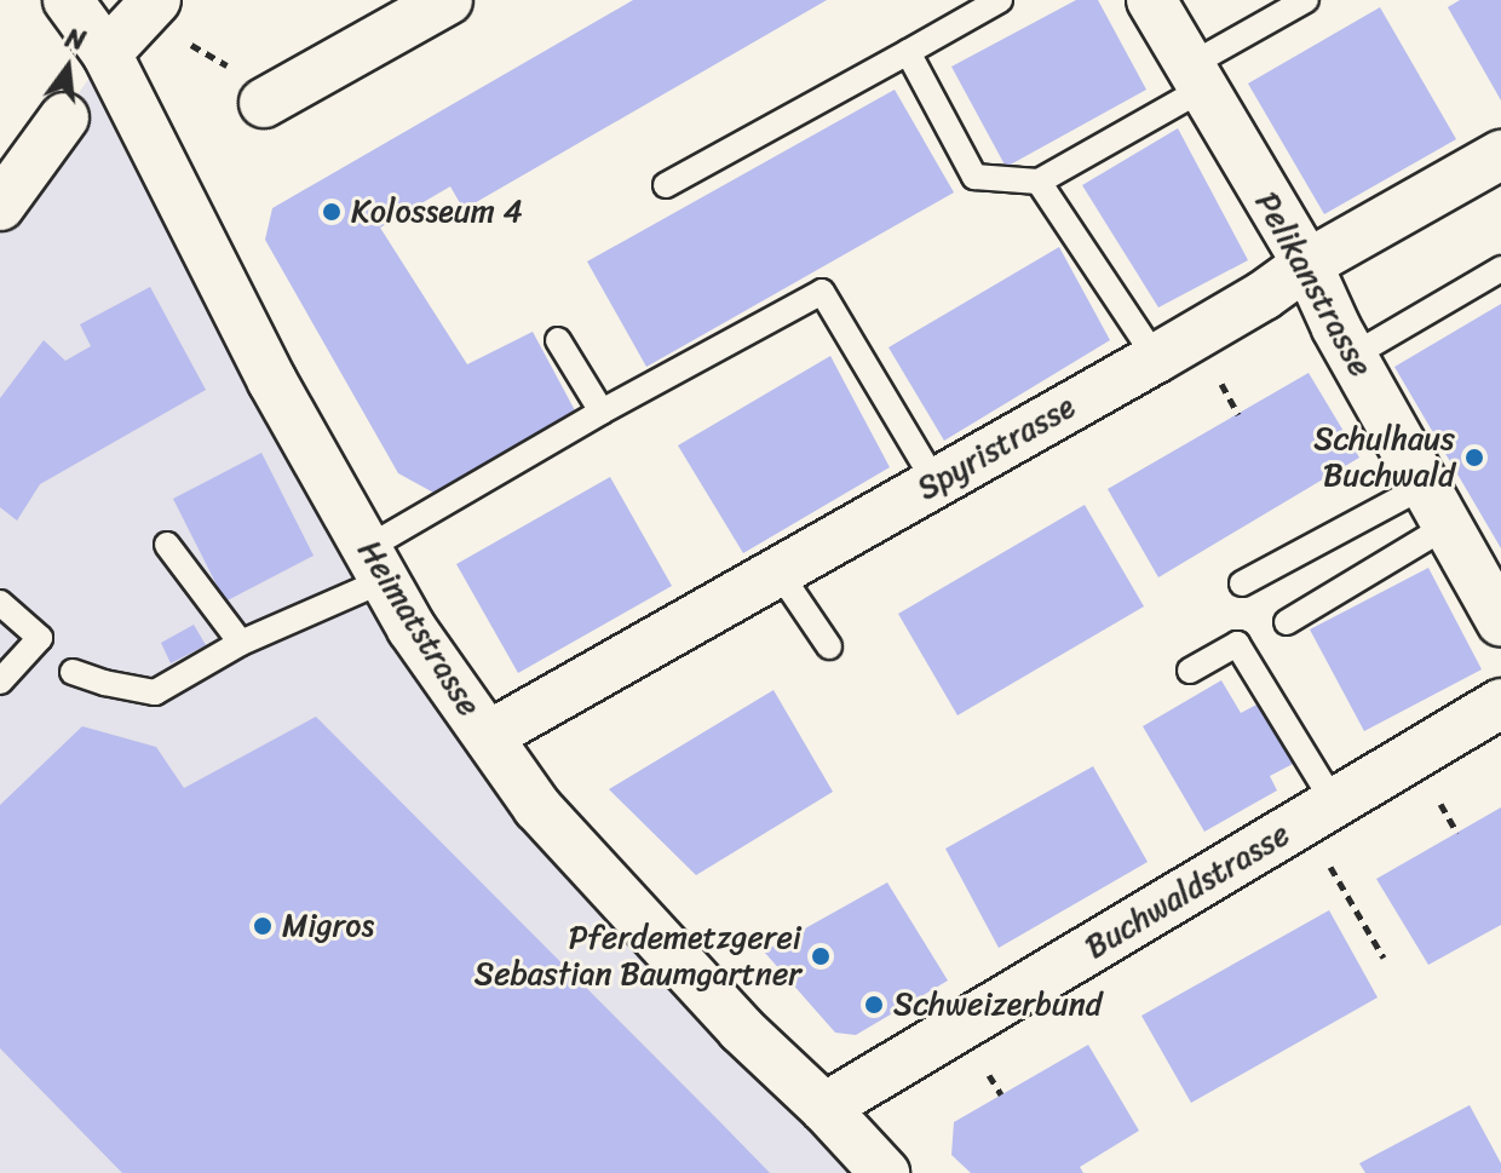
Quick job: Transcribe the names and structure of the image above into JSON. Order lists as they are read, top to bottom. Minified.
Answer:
{"streets":{"street":["Pelikanstrasse","Spyristrasse","Heimatstrasse","Buchwaldstrasse"]},"crossings":[["Pelikanstrasse","Spyristrasse"],["Spyristrasse","Heimatstrasse"],["Heimatstrasse","Buchwaldstrasse"]],"places":["Kolosseum 4","Schulhaus Buchwald","Migros","Pferdemetzgerei Sebastian Baumgartner","Schweizerbund"],"north":"top"}
